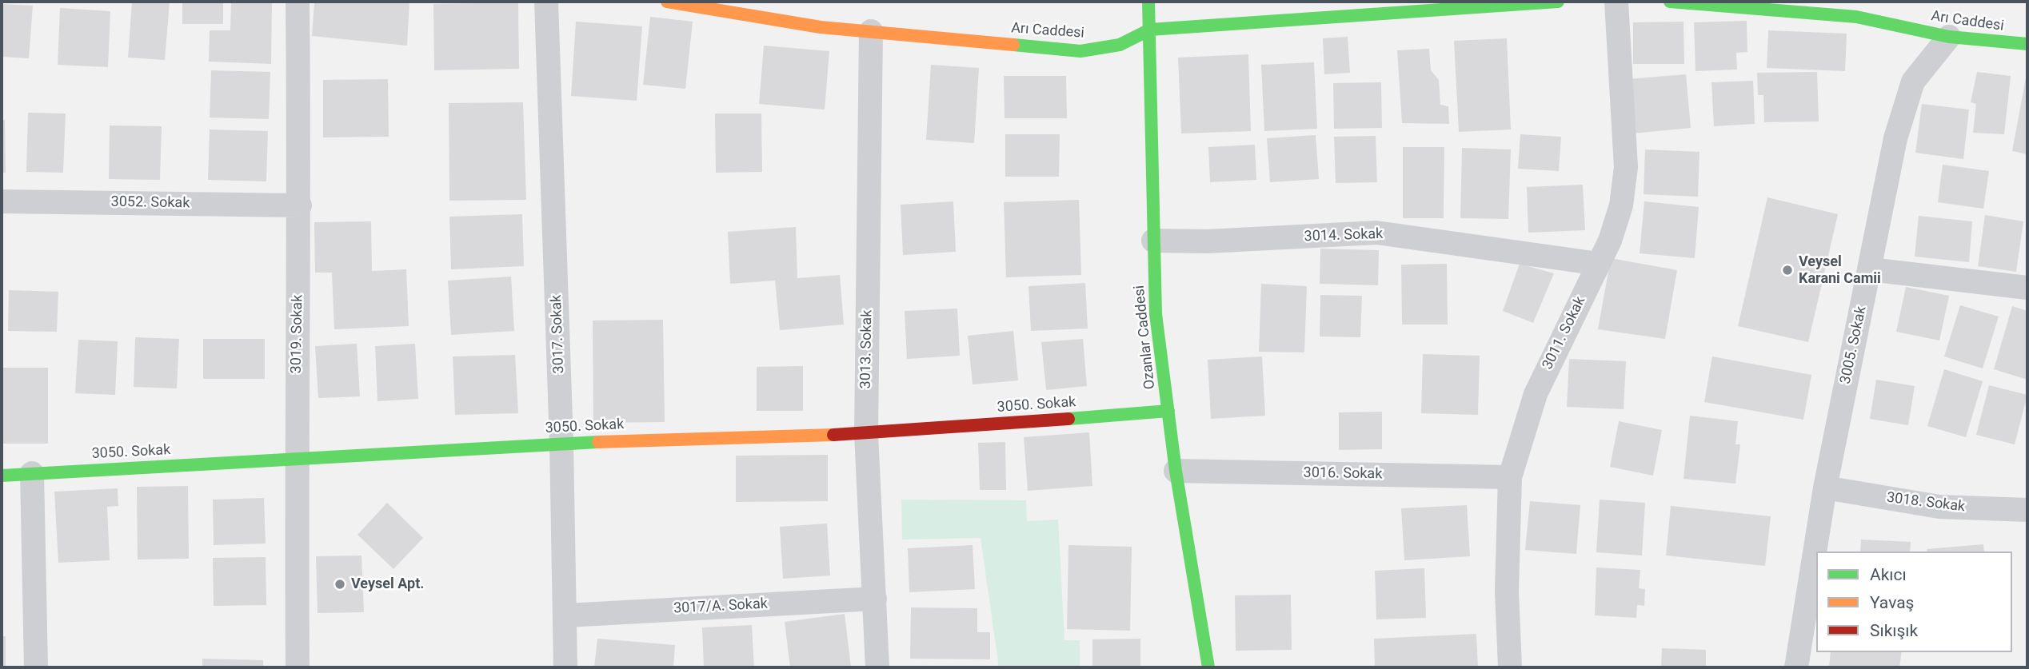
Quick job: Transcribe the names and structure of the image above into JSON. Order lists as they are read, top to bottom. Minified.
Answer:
{"streets":{"street":["Arı Caddesi","3052. Sokak","3014. Sokak","3011. Sokak","3019. Sokak","3017. Sokak","Ozanlar Caddesi","3005. Sokak","3013. Sokak","3050. Sokak","3016. Sokak","3018. Sokak","3017/A. Sokak"]},"crossings":[["Arı Caddesi","Ozanlar Caddesi"],["Arı Caddesi","3005. Sokak"],["Arı Caddesi","3013. Sokak"],["3052. Sokak","3019. Sokak"],["3014. Sokak","3011. Sokak"],["3014. Sokak","Ozanlar Caddesi"],["3011. Sokak","3016. Sokak"],["3019. Sokak","3050. Sokak"],["3017. Sokak","3050. Sokak"],["3017. Sokak","3017/A. Sokak"],["Ozanlar Caddesi","3050. Sokak"],["Ozanlar Caddesi","3016. Sokak"],["3005. Sokak","3018. Sokak"],["3013. Sokak","3050. Sokak"],["3013. Sokak","3017/A. Sokak"]],"places":["Veysel Karani Camii","Veysel Apt."],"legend":["Akıcı","Yavaş","Sıkışık"]}
